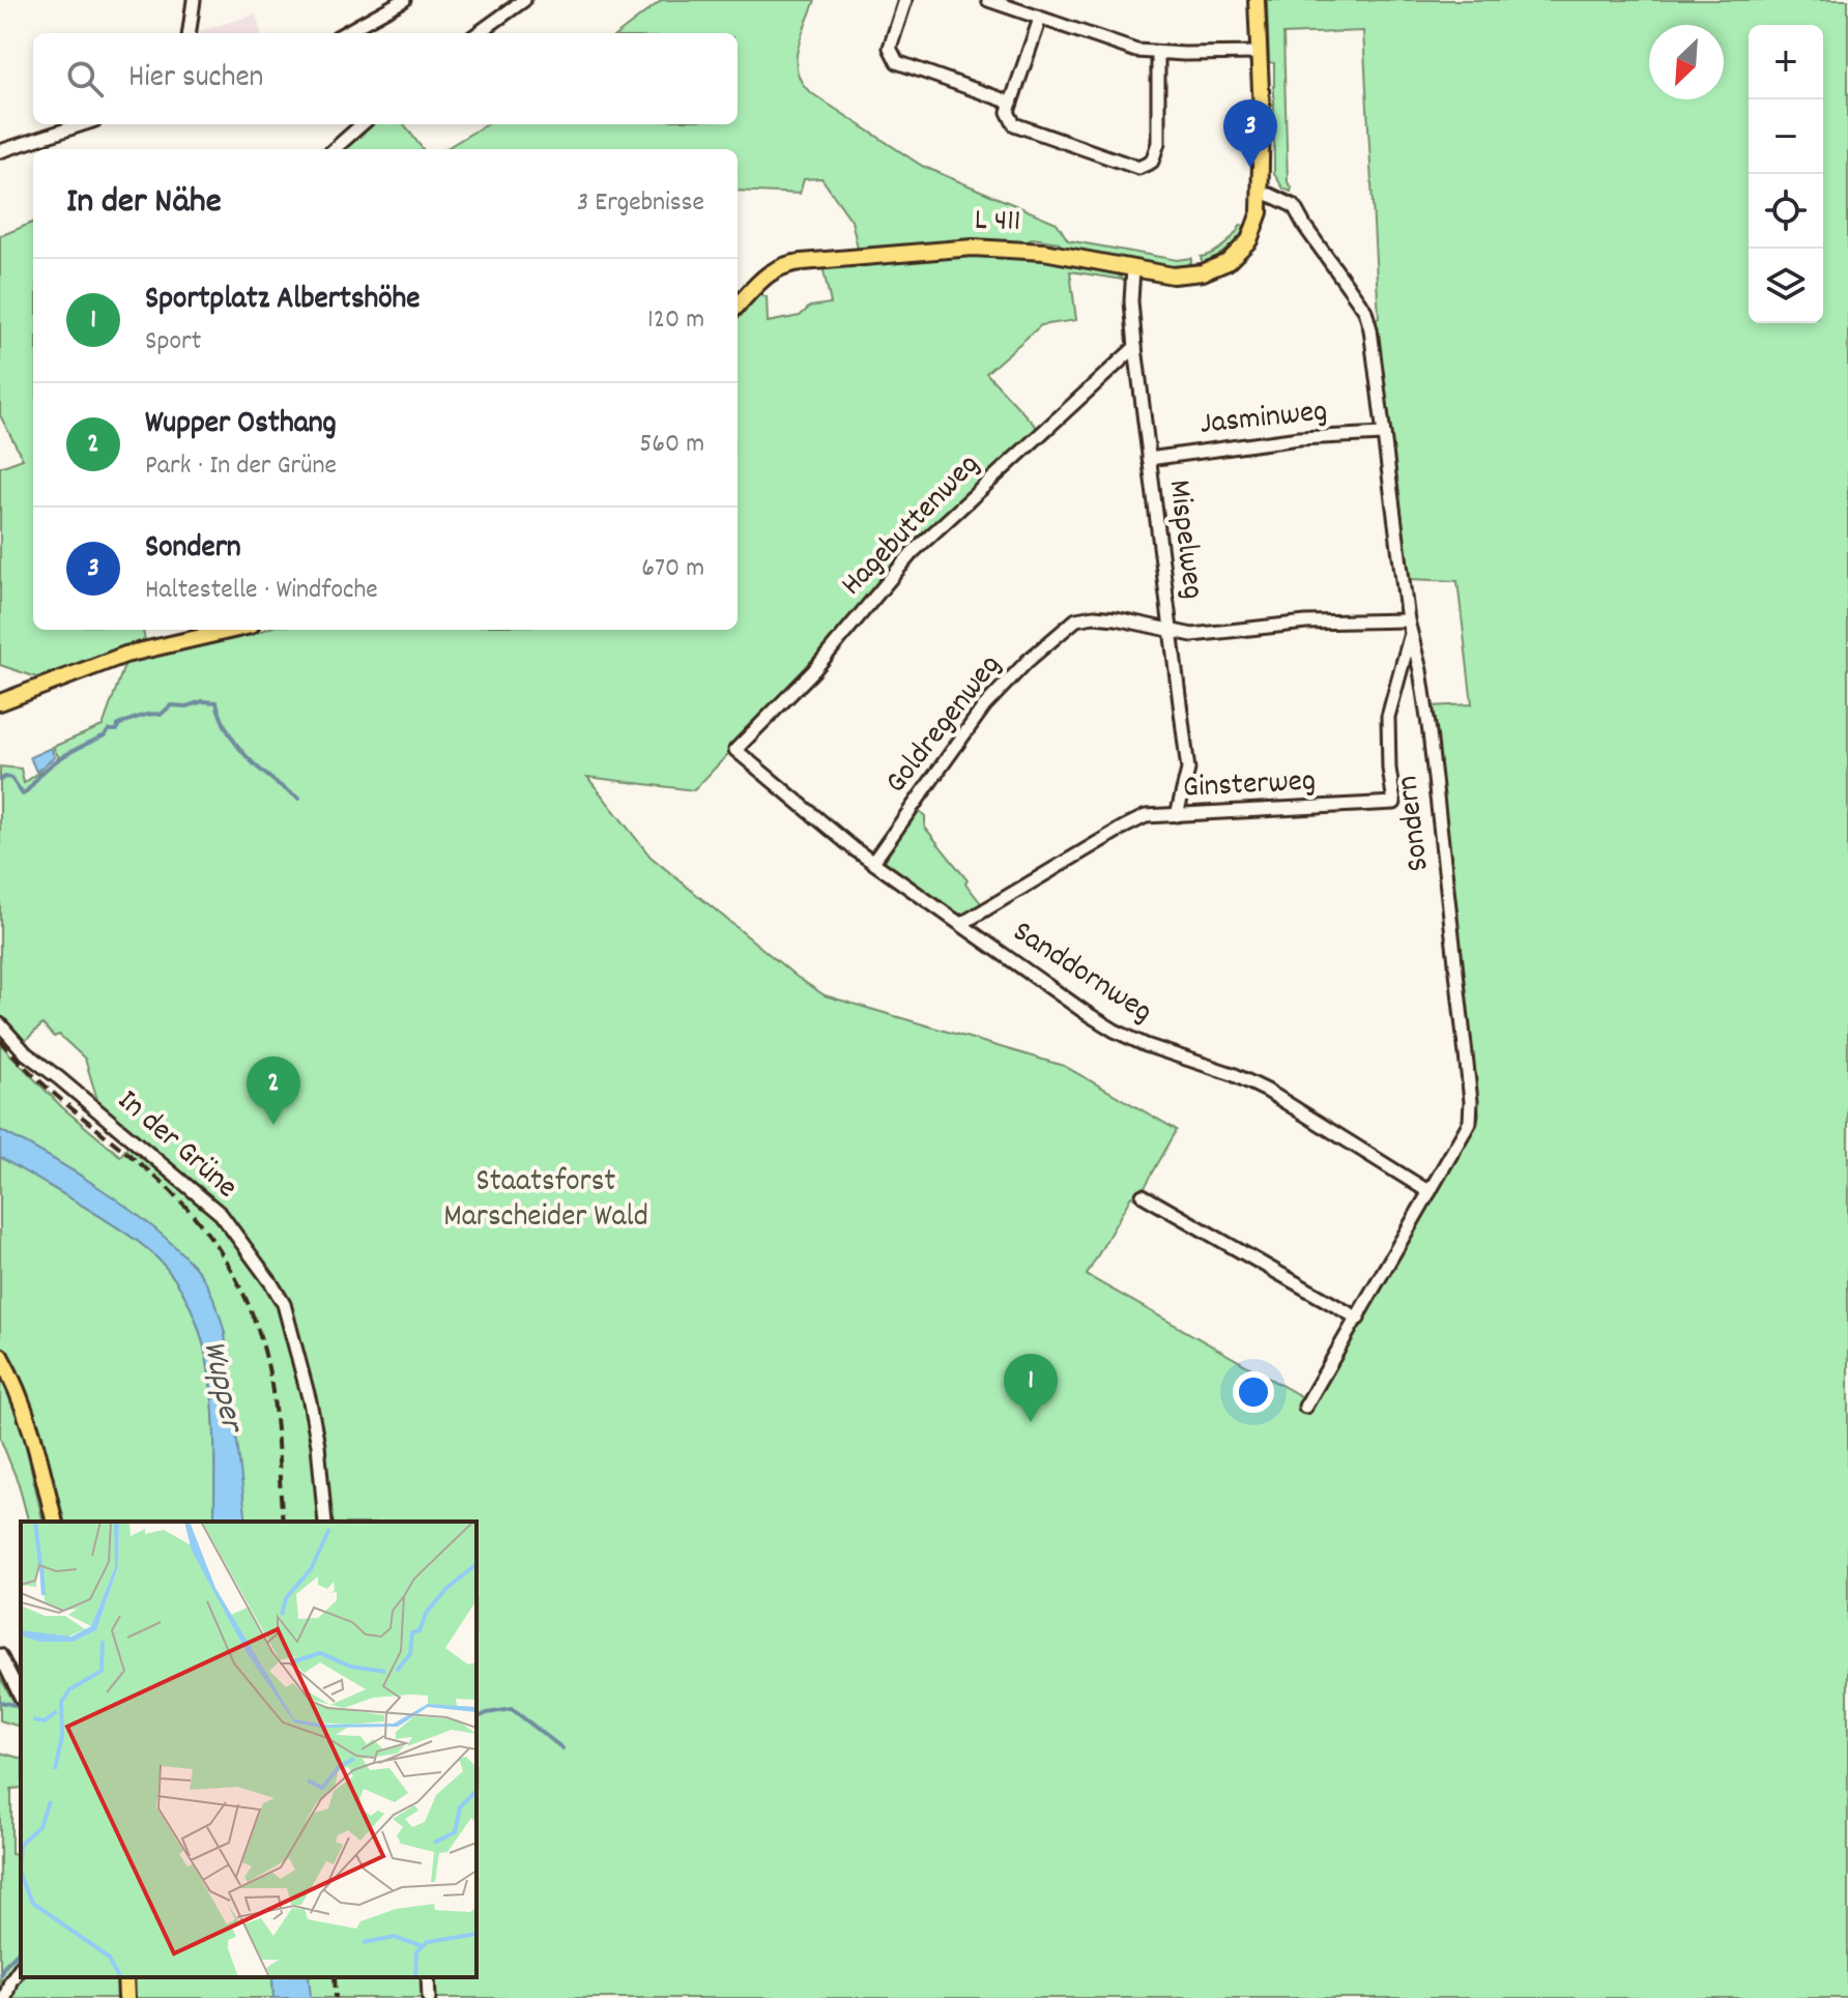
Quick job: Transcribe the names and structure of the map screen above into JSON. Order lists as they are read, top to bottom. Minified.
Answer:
{"streets":{"main road":["L 411"],"street":["Jasminweg","Hagebuttenweg","Mispelweg","Goldregenweg","Ginsterweg","Sondern","Sanddornweg","In der Grüne"]},"crossings":[["L 411","Mispelweg"],["L 411","Sondern"],["Jasminweg","Mispelweg"],["Jasminweg","Sondern"],["Hagebuttenweg","Mispelweg"],["Hagebuttenweg","Sanddornweg"],["Mispelweg","Goldregenweg"],["Mispelweg","Ginsterweg"],["Goldregenweg","Ginsterweg"],["Goldregenweg","Sondern"],["Goldregenweg","Sanddornweg"],["Ginsterweg","Sondern"],["Ginsterweg","Sanddornweg"],["Sondern","Sanddornweg"]],"water":["Wupper"],"parks":["Staatsforst Marscheider Wald"],"north":"bottom left","page":{"map_buttons":["+","−"],"search":"Hier suchen","pins":["3","2","1"],"heading":["In der Nähe","3 Ergebnisse"],"list":[{"mark":"1","name":"Sportplatz Albertshöhe","note":"Sport","value":"120 m"},{"mark":"2","name":"Wupper Osthang","note":"Park · In der Grüne","value":"560 m"},{"mark":"3","name":"Sondern","note":"Haltestelle · Windfoche","value":"670 m"}]}}
